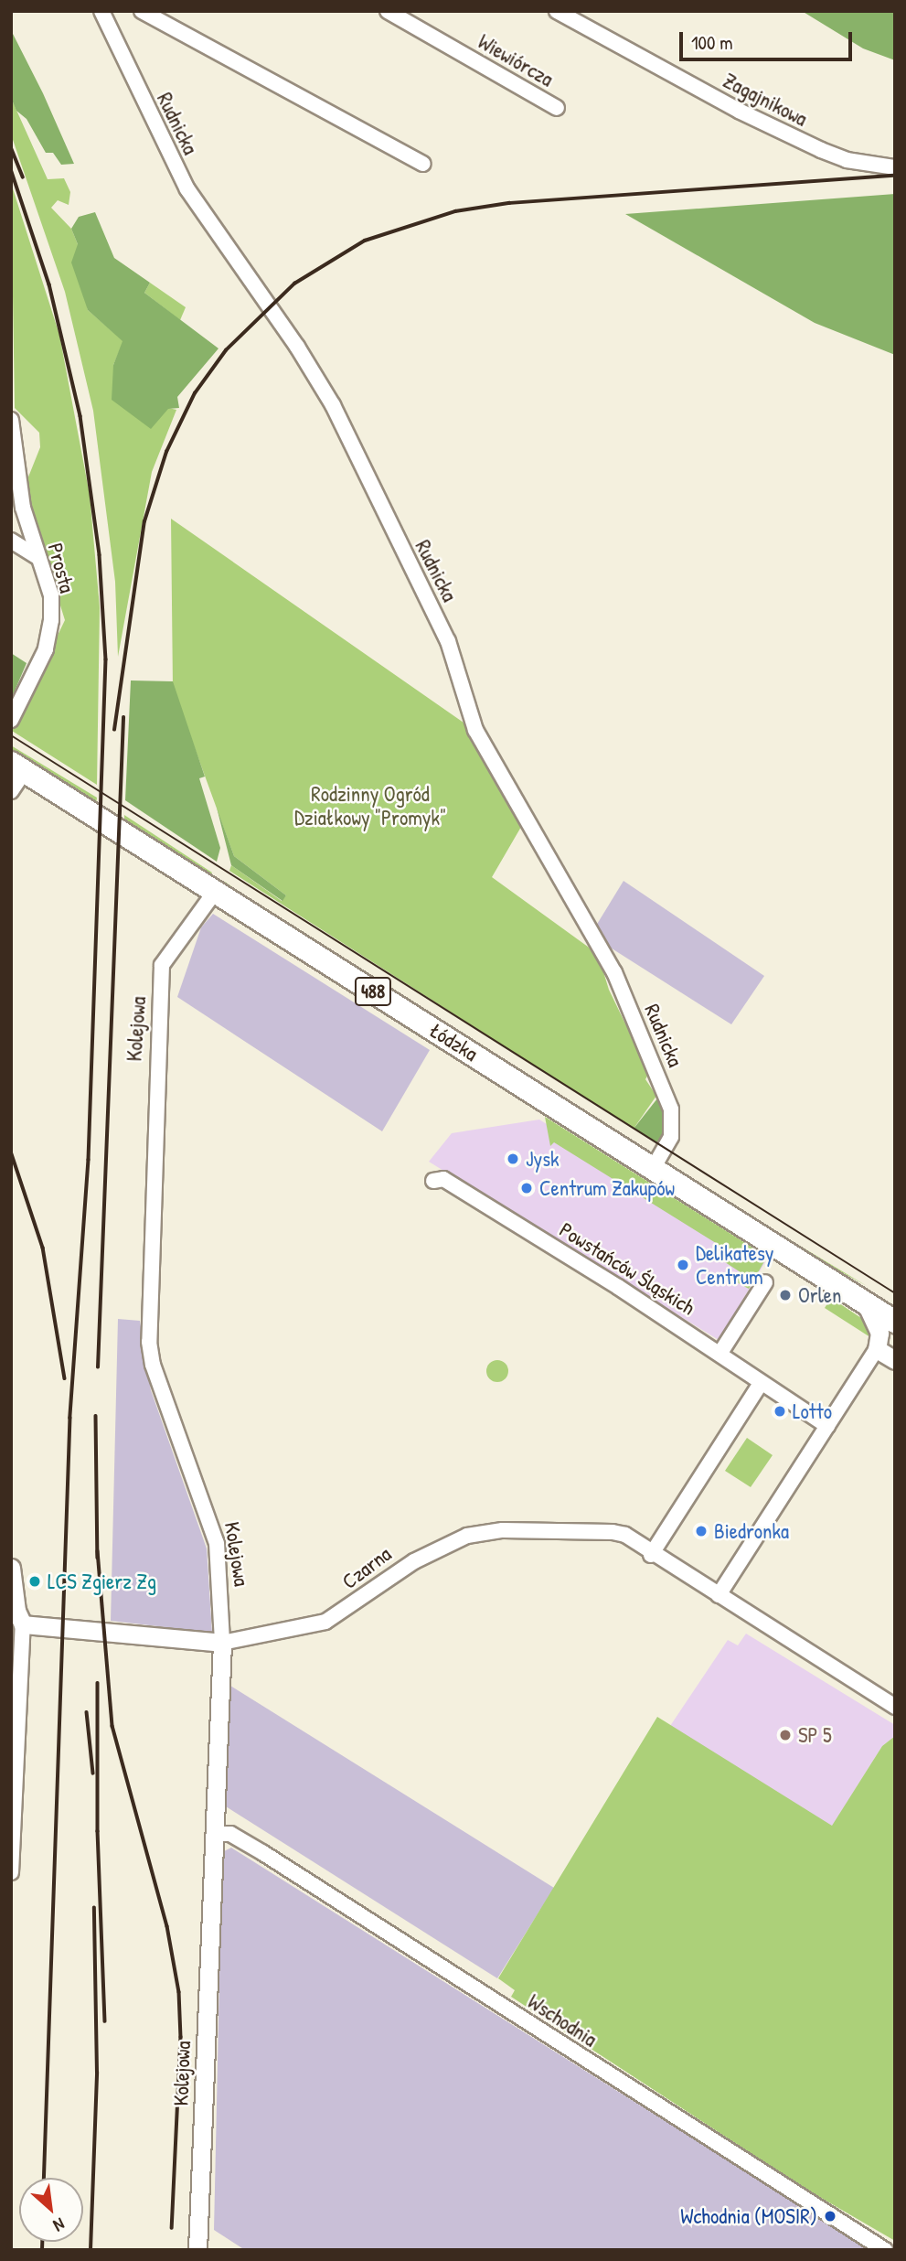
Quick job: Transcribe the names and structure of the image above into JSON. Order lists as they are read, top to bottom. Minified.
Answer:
{"streets":{"main road":["488","Łódzka"],"street":["Wiewiórcza","Zagajnikowa","Rudnicka","Prosta","Kolejowa","Powstańców Śląskich","Czarna","Wschodnia"]},"crossings":[["Rudnicka","Łódzka"],["Kolejowa","Łódzka"],["Kolejowa","Czarna"],["Kolejowa","Wschodnia"]],"parks":["Rodzinny Ogród Działkowy \"Promyk\""],"places":["Jysk","Centrum Zakupów","Delikatesy Centrum","Orlen","Lotto","Biedronka","LCS Zgierz Zg","SP 5","Wchodnia (MOSIR)"],"scale_bar":"100 m","north":"bottom right"}
